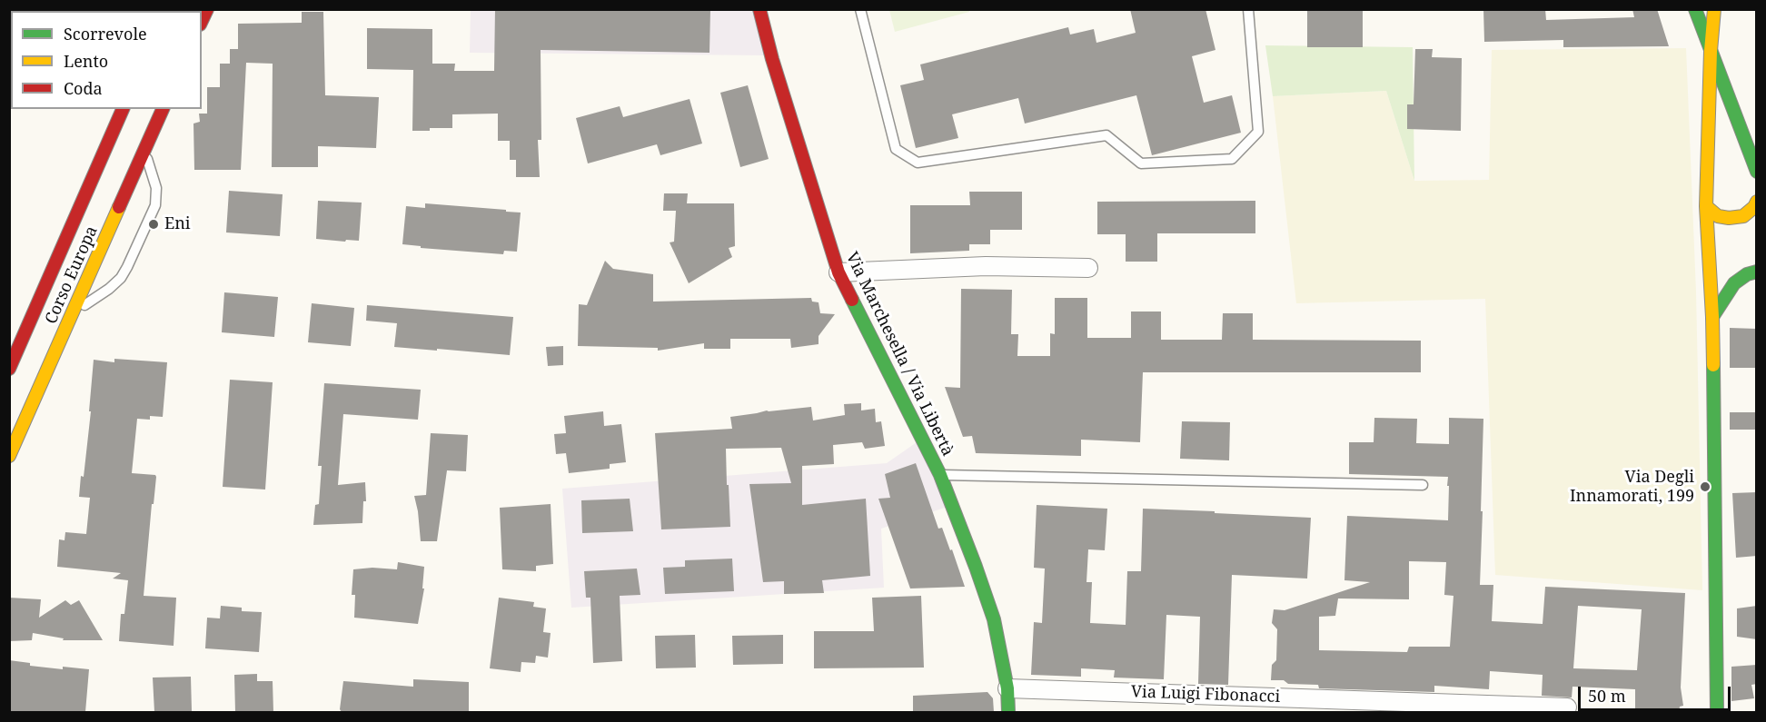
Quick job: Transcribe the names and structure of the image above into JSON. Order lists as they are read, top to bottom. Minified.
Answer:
{"streets":{"main road":["Corso Europa","Via Marchesella / Via Libertà"],"street":["Via Luigi Fibonacci"]},"crossings":[["Via Marchesella / Via Libertà","Via Luigi Fibonacci"]],"places":["Eni","Via Degli Innamorati, 199"],"legend":["Scorrevole","Lento","Coda"],"scale_bar":"50 m"}
